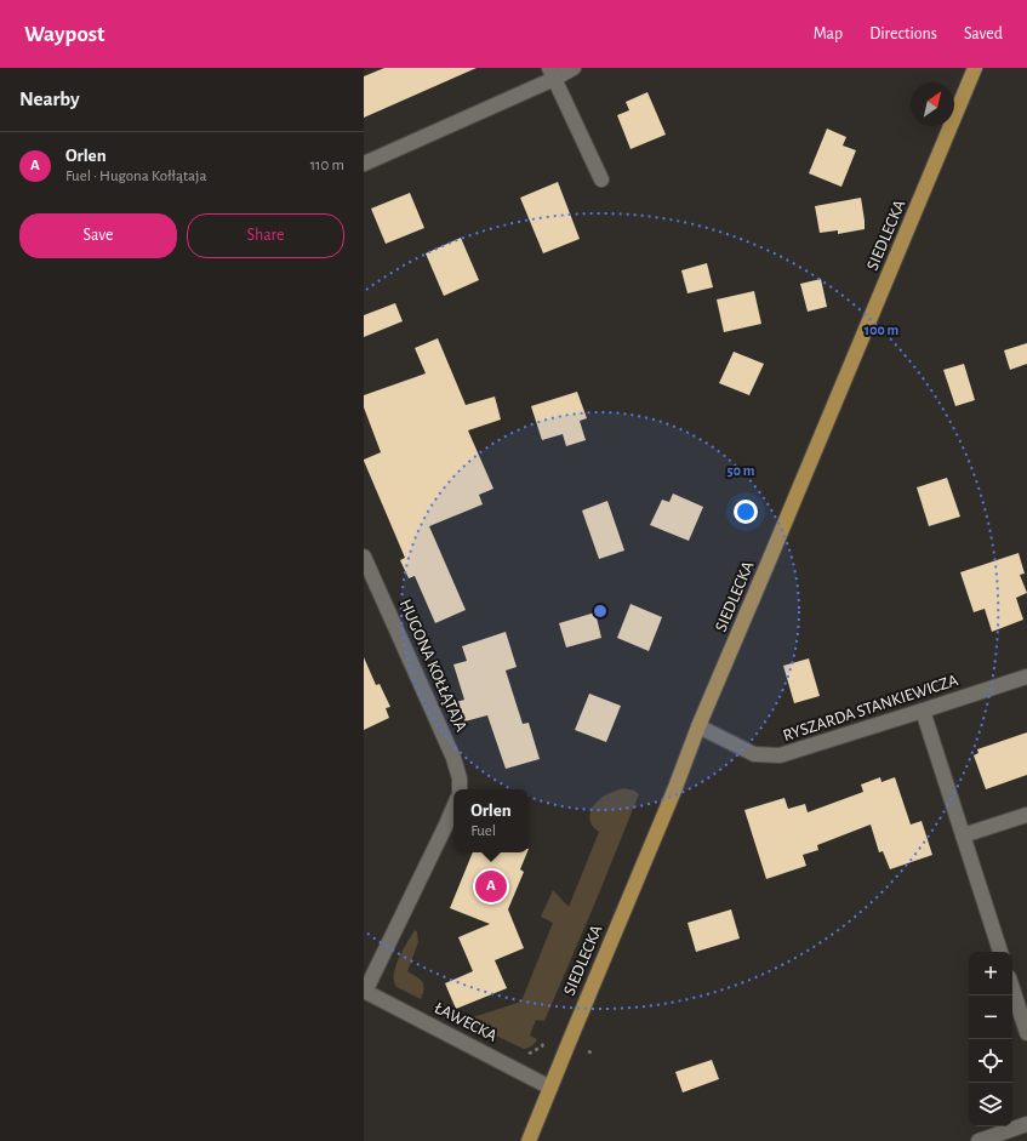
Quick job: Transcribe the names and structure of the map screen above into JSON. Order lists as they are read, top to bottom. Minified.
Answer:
{"streets":{"main road":["SIEDLECKA"],"street":["HUGONA KOŁŁĄTAJA","RYSZARDA STANKIEWICZA","ŁAWECKA"]},"crossings":[["SIEDLECKA","RYSZARDA STANKIEWICZA"],["SIEDLECKA","ŁAWECKA"]],"north":"top right","page":{"header":"Waypost","nav":["Map","Directions","Saved"],"heading":"Nearby","list":[{"mark":"A","name":"Orlen","note":"Fuel · Hugona Kołłątaja","value":"110 m"}],"buttons":["Save","Share"],"popup":["Orlen","Fuel"],"pins":"A","map_buttons":["+","−"]},"rings":["100 m","50 m"]}
